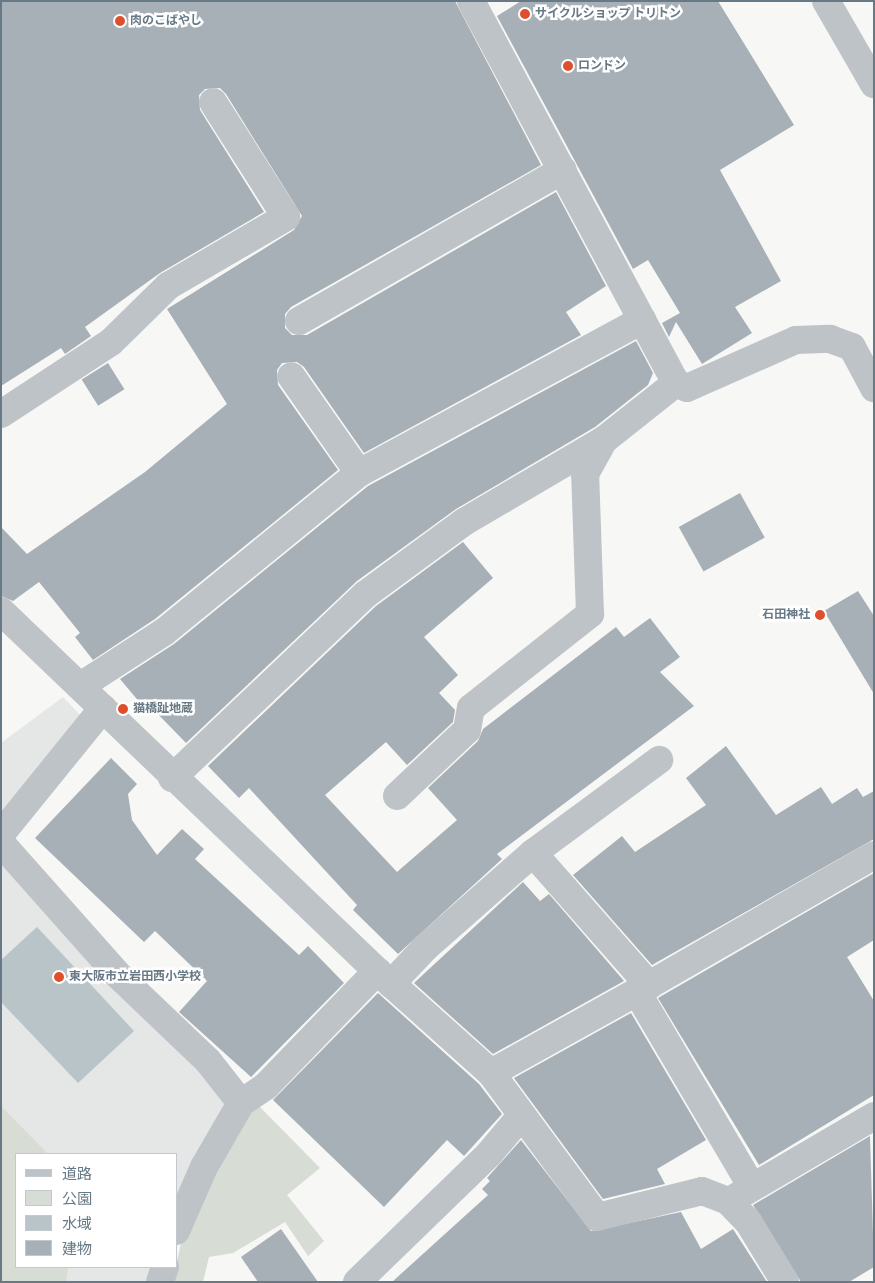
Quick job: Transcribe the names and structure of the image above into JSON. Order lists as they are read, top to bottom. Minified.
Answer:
{"places":["サイクルショップ トリトン","肉のこばやし","ロンドン","石田神社","猫橋趾地蔵","東大阪市立岩田西小学校"],"legend":["道路","公園","水域","建物"]}
